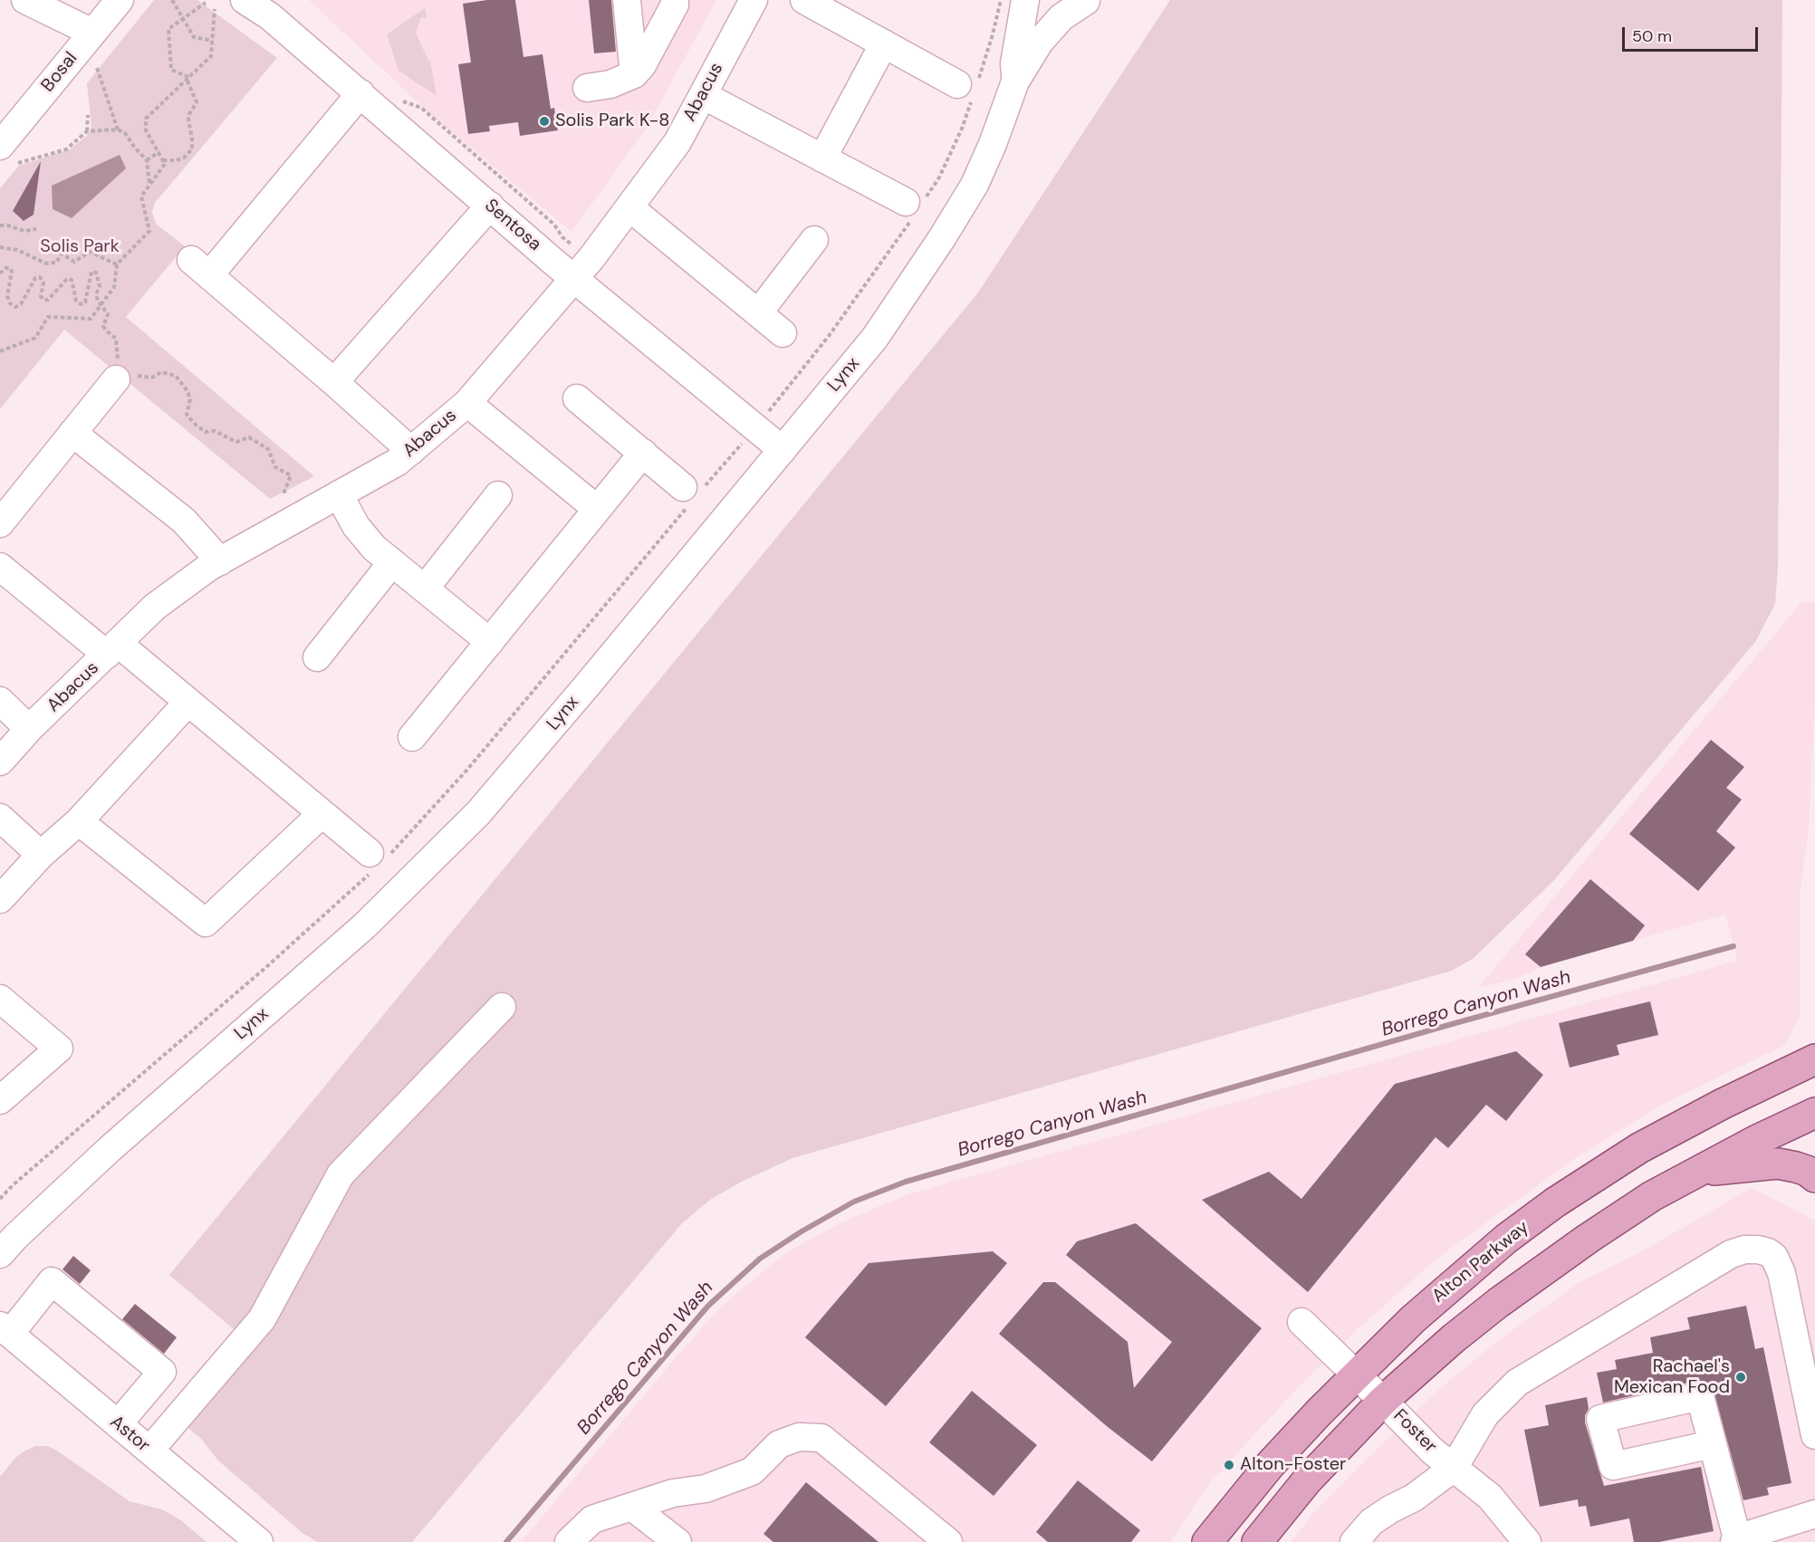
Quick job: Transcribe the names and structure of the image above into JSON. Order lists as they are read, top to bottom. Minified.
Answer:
{"streets":{"main road":["Alton Parkway"],"street":["Bosal","Abacus","Sentosa","Lynx","Foster","Astor"]},"crossings":[["Abacus","Sentosa"],["Sentosa","Lynx"],["Alton Parkway","Foster"]],"water":["Borrego Canyon Wash"],"parks":["Solis Park"],"places":["Solis Park K-8","Rachael's Mexican Food","Alton-Foster"],"scale_bar":"50 m"}
